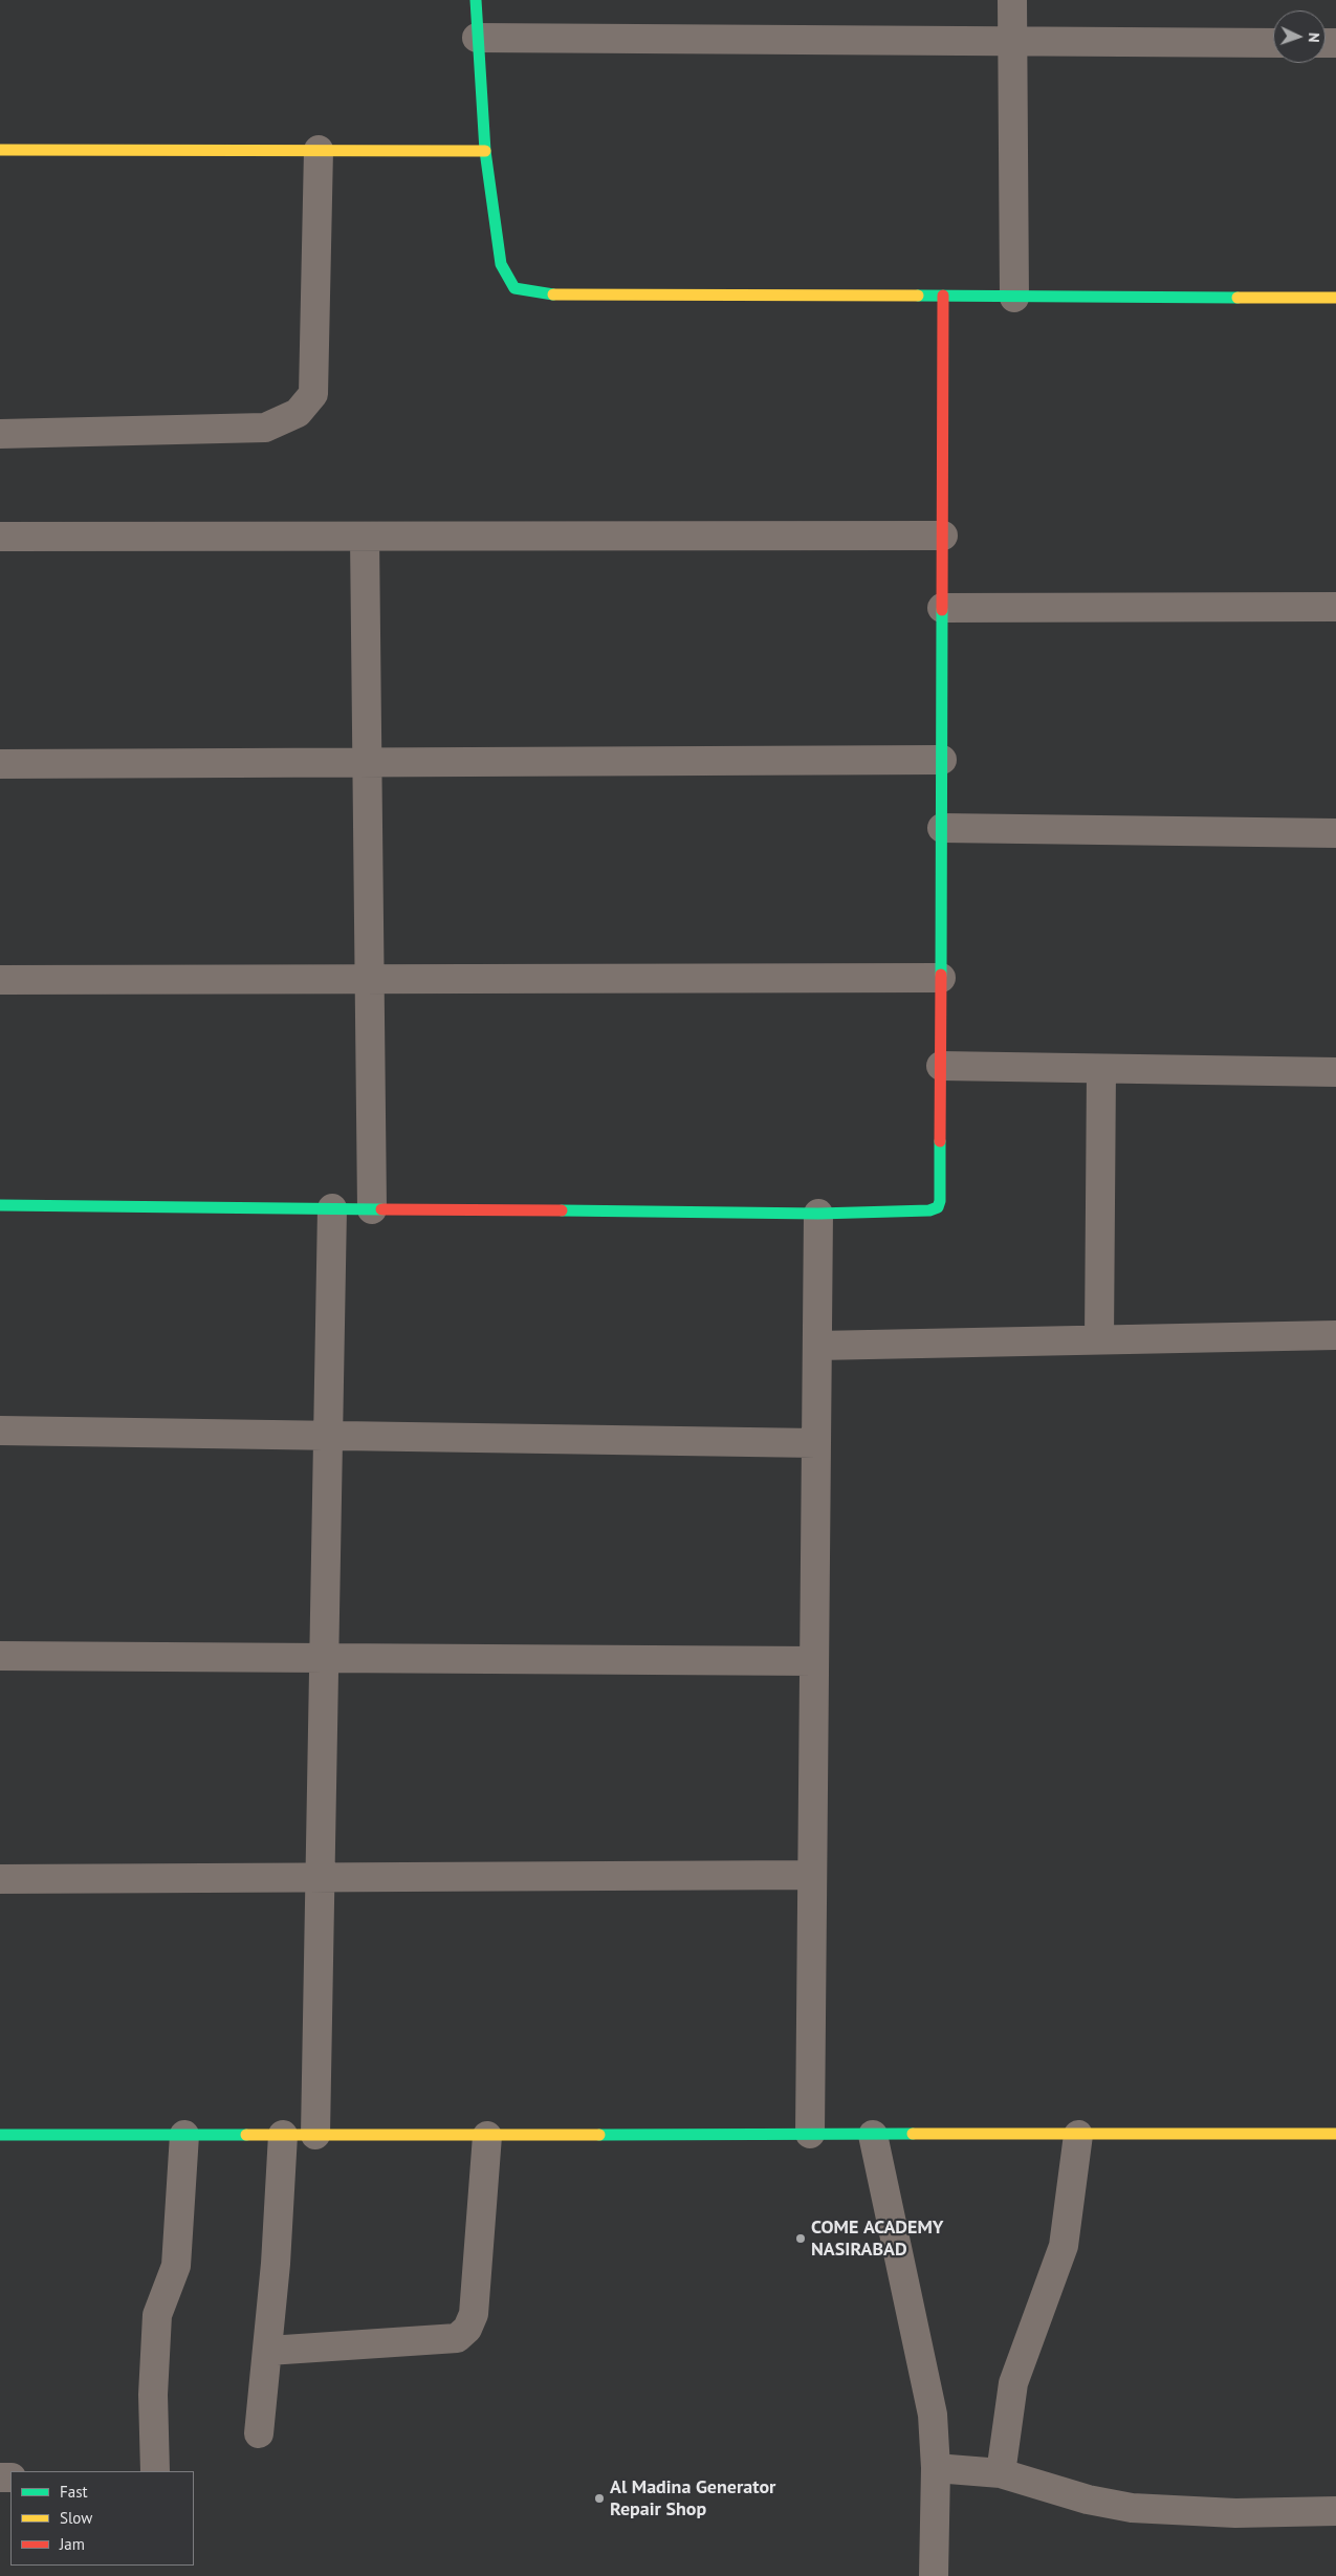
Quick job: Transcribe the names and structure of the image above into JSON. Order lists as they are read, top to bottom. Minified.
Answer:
{"places":["COME ACADEMY NASIRABAD","Al Madina Generator Repair Shop"],"legend":["Fast","Slow","Jam"],"north":"right"}
